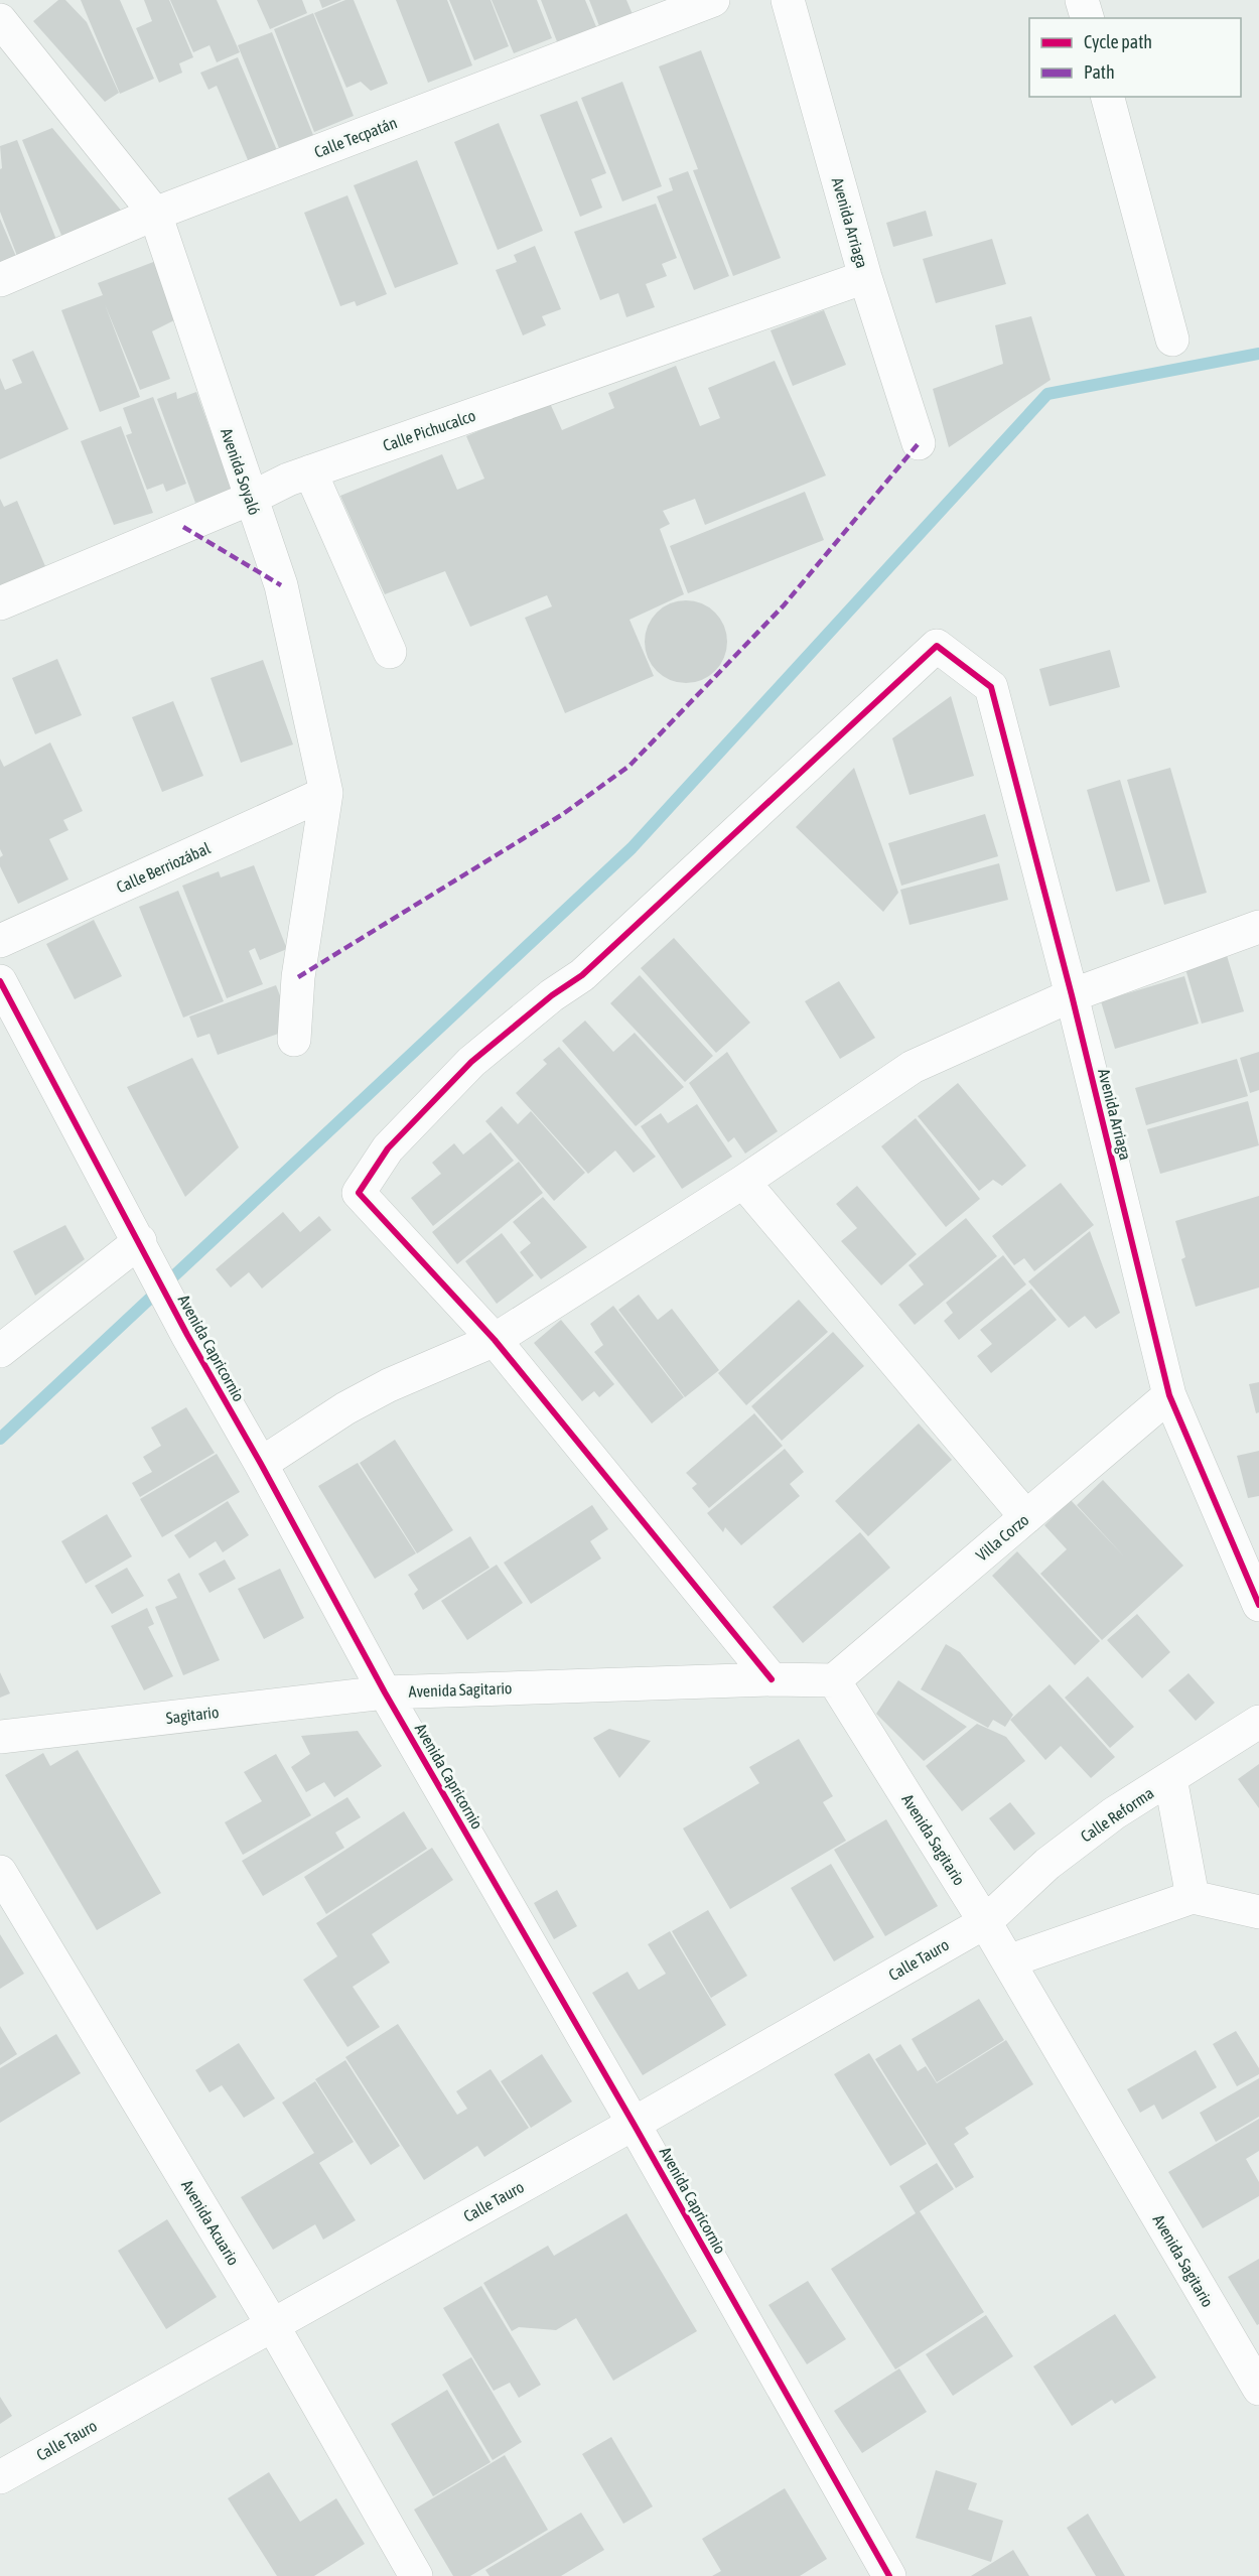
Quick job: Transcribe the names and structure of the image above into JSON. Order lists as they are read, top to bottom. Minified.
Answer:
{"streets":{"street":["Calle Tecpatán","Avenida Arriaga","Calle Pichucalco","Avenida Soyaló","Calle Berriozábal","Avenida Capricornio","Villa Corzo","Avenida Sagitario","Sagitario","Calle Reforma","Calle Tauro","Avenida Acuario"]},"crossings":[["Calle Tecpatán","Avenida Soyaló"],["Avenida Arriaga","Calle Pichucalco"],["Avenida Arriaga","Villa Corzo"],["Calle Pichucalco","Avenida Soyaló"],["Avenida Soyaló","Calle Berriozábal"],["Avenida Capricornio","Avenida Sagitario"],["Avenida Capricornio","Sagitario"],["Avenida Capricornio","Calle Tauro"],["Villa Corzo","Avenida Sagitario"],["Avenida Sagitario","Sagitario"],["Avenida Sagitario","Calle Reforma"],["Avenida Sagitario","Calle Tauro"],["Calle Reforma","Calle Tauro"],["Calle Tauro","Avenida Acuario"]],"legend":["Cycle path","Path"]}
